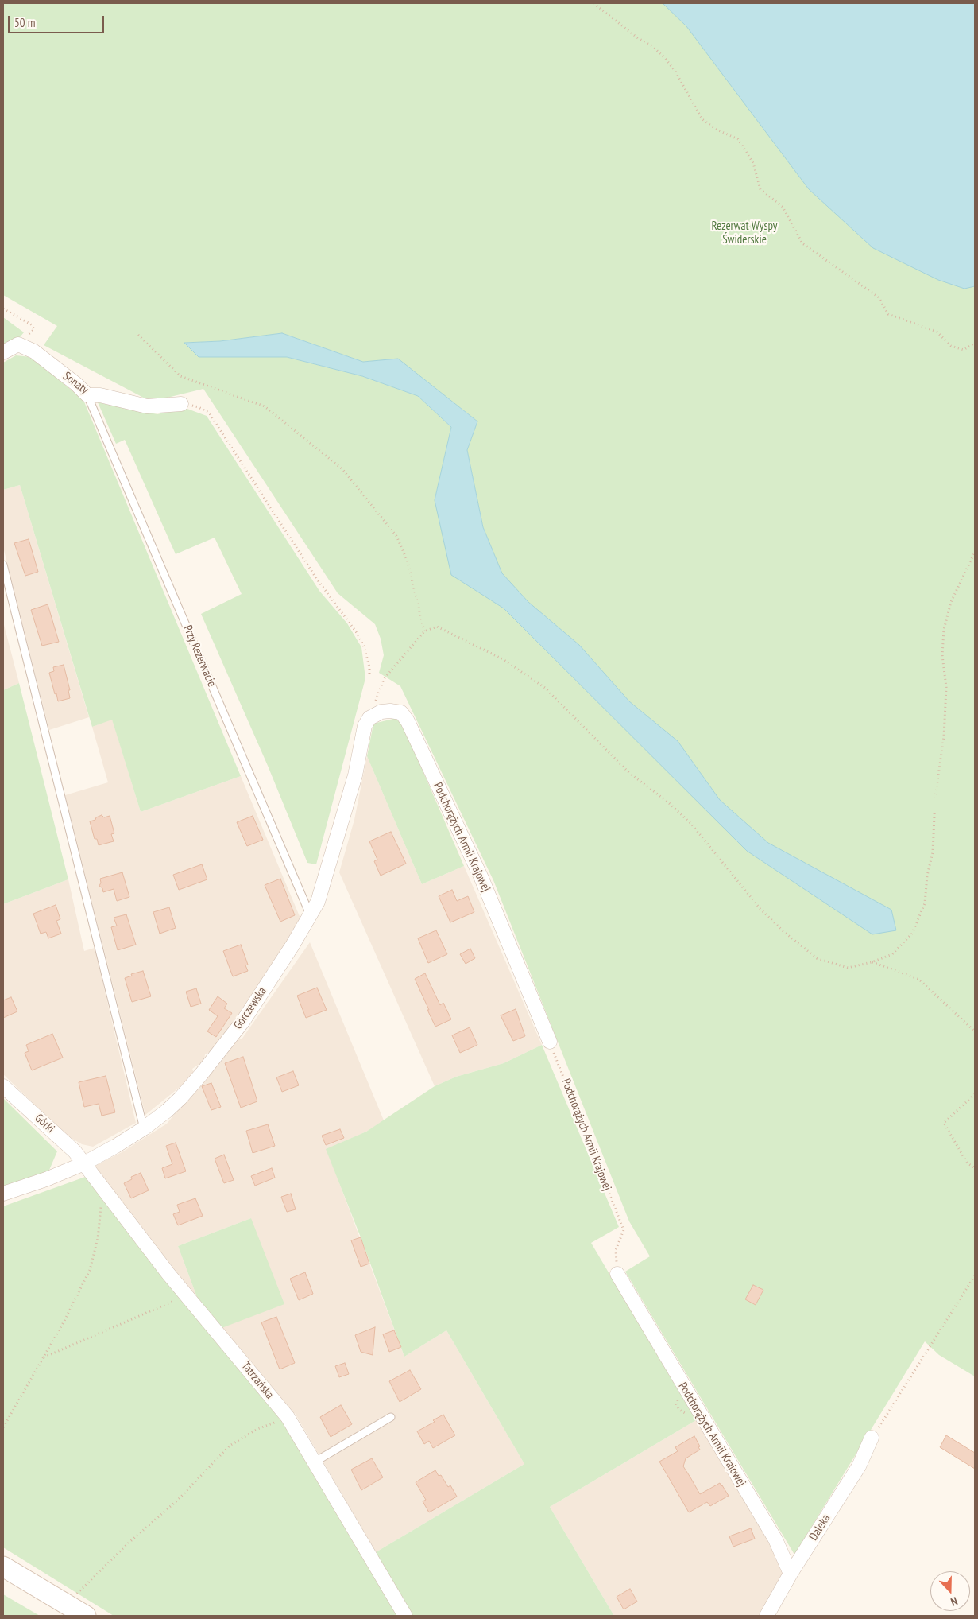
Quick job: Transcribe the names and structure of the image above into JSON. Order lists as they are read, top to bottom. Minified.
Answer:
{"streets":{"street":["Sonaty","Podchorążych Armii Krajowej","Górczewska","Górki","Tatrzańska","Daleka"],"lane":["Przy Rezerwacie"]},"crossings":[["Sonaty","Przy Rezerwacie"],["Przy Rezerwacie","Górczewska"],["Podchorążych Armii Krajowej","Górczewska"],["Podchorążych Armii Krajowej","Daleka"],["Górczewska","Górki"],["Górczewska","Tatrzańska"],["Górki","Tatrzańska"]],"parks":["Rezerwat Wyspy Świderskie"],"scale_bar":"50 m","north":"bottom"}
